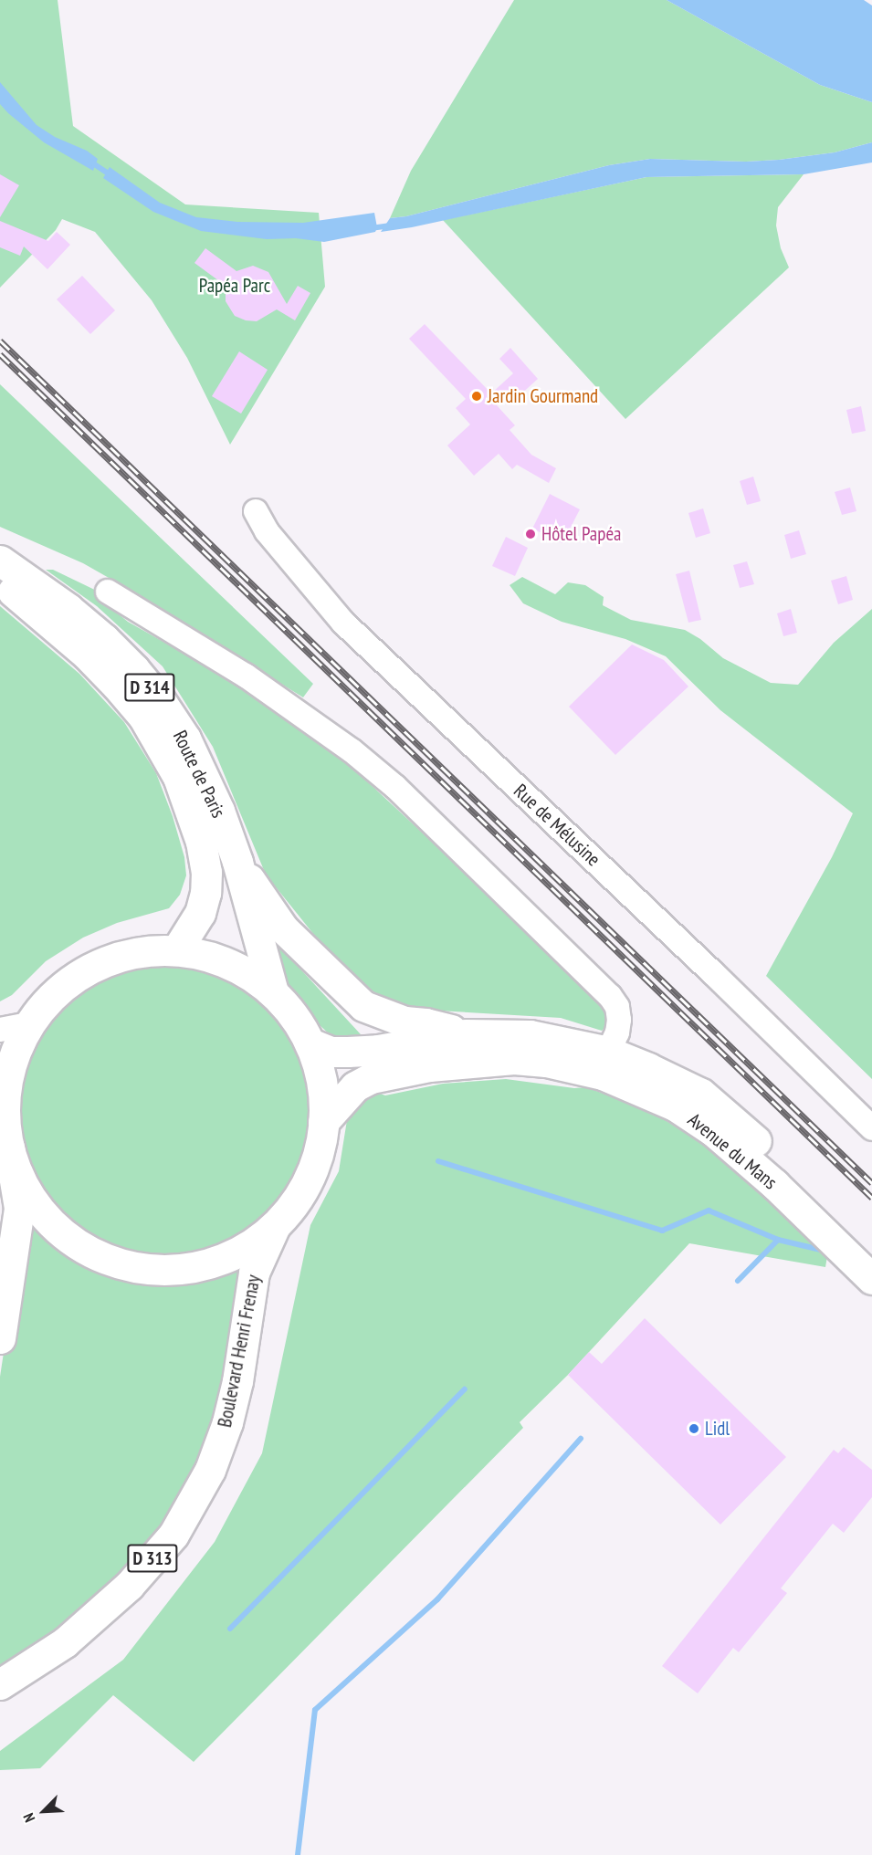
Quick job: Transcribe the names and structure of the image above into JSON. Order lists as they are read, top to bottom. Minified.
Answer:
{"streets":{"main road":["D 314","Route de Paris","Avenue du Mans","Boulevard Henri Frenay","D 313"],"street":["Rue de Mélusine"]},"parks":["Papéa Parc"],"places":["Jardin Gourmand","Hôtel Papéa","Lidl"],"north":"bottom left"}
